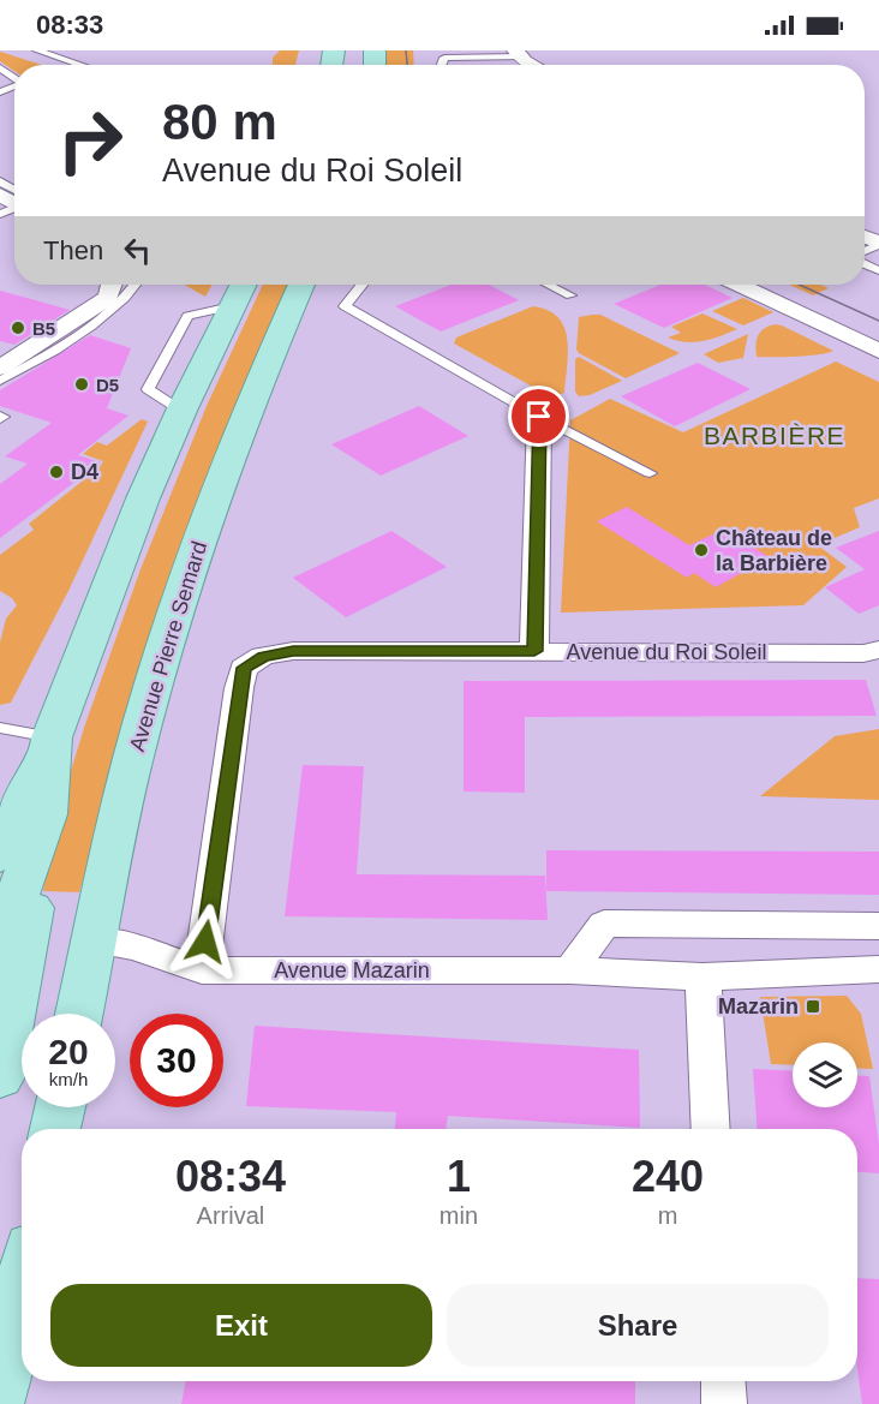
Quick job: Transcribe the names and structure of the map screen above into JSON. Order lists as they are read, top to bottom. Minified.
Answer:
{"streets":{"main road":["Avenue Pierre Semard"],"street":["Avenue du Roi Soleil","Avenue Mazarin"]},"crossings":[["Avenue Pierre Semard","Avenue Mazarin"],["Avenue du Roi Soleil","Avenue Mazarin"]],"districts":["BARBIÈRE"],"places":{"other":["B5","D5","D4","Château de la Barbière"],"transit":["Mazarin"]},"page":{"status":"08:33","turn":["80 m","Avenue du Roi Soleil"],"then":"Then","speed":"20 km/h","limit":"30","eta":["08:34","Arrival","1","min","240","m"],"buttons":["Exit","Share"]}}
